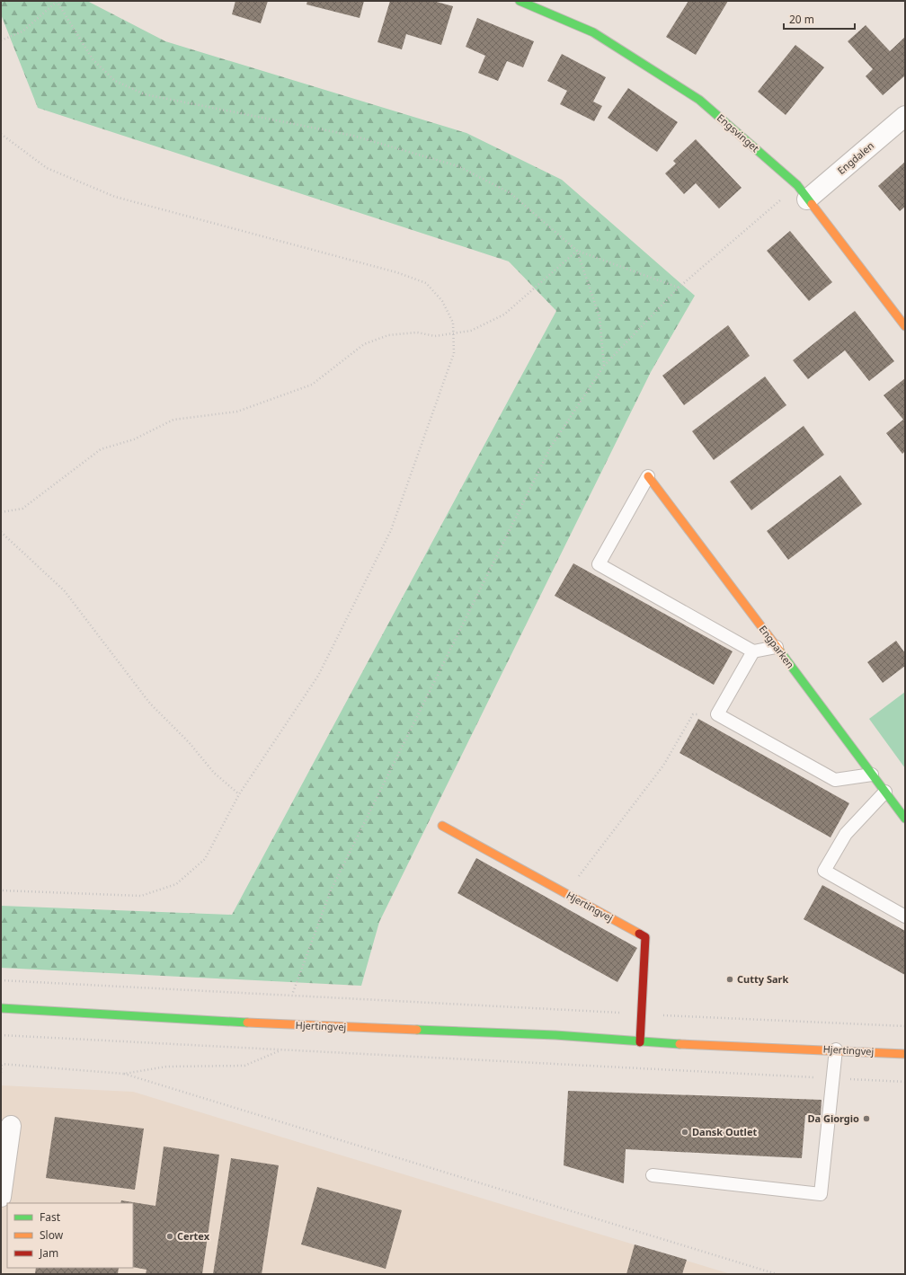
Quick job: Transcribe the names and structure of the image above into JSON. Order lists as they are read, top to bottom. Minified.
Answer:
{"streets":{"street":["Engsvinget","Engdalen","Engparken","Hjertingvej"]},"crossings":[["Engsvinget","Engdalen"]],"places":["Cutty Sark","Da Giorgio","Dansk Outlet","Certex"],"legend":["Fast","Slow","Jam"],"scale_bar":"20 m"}
